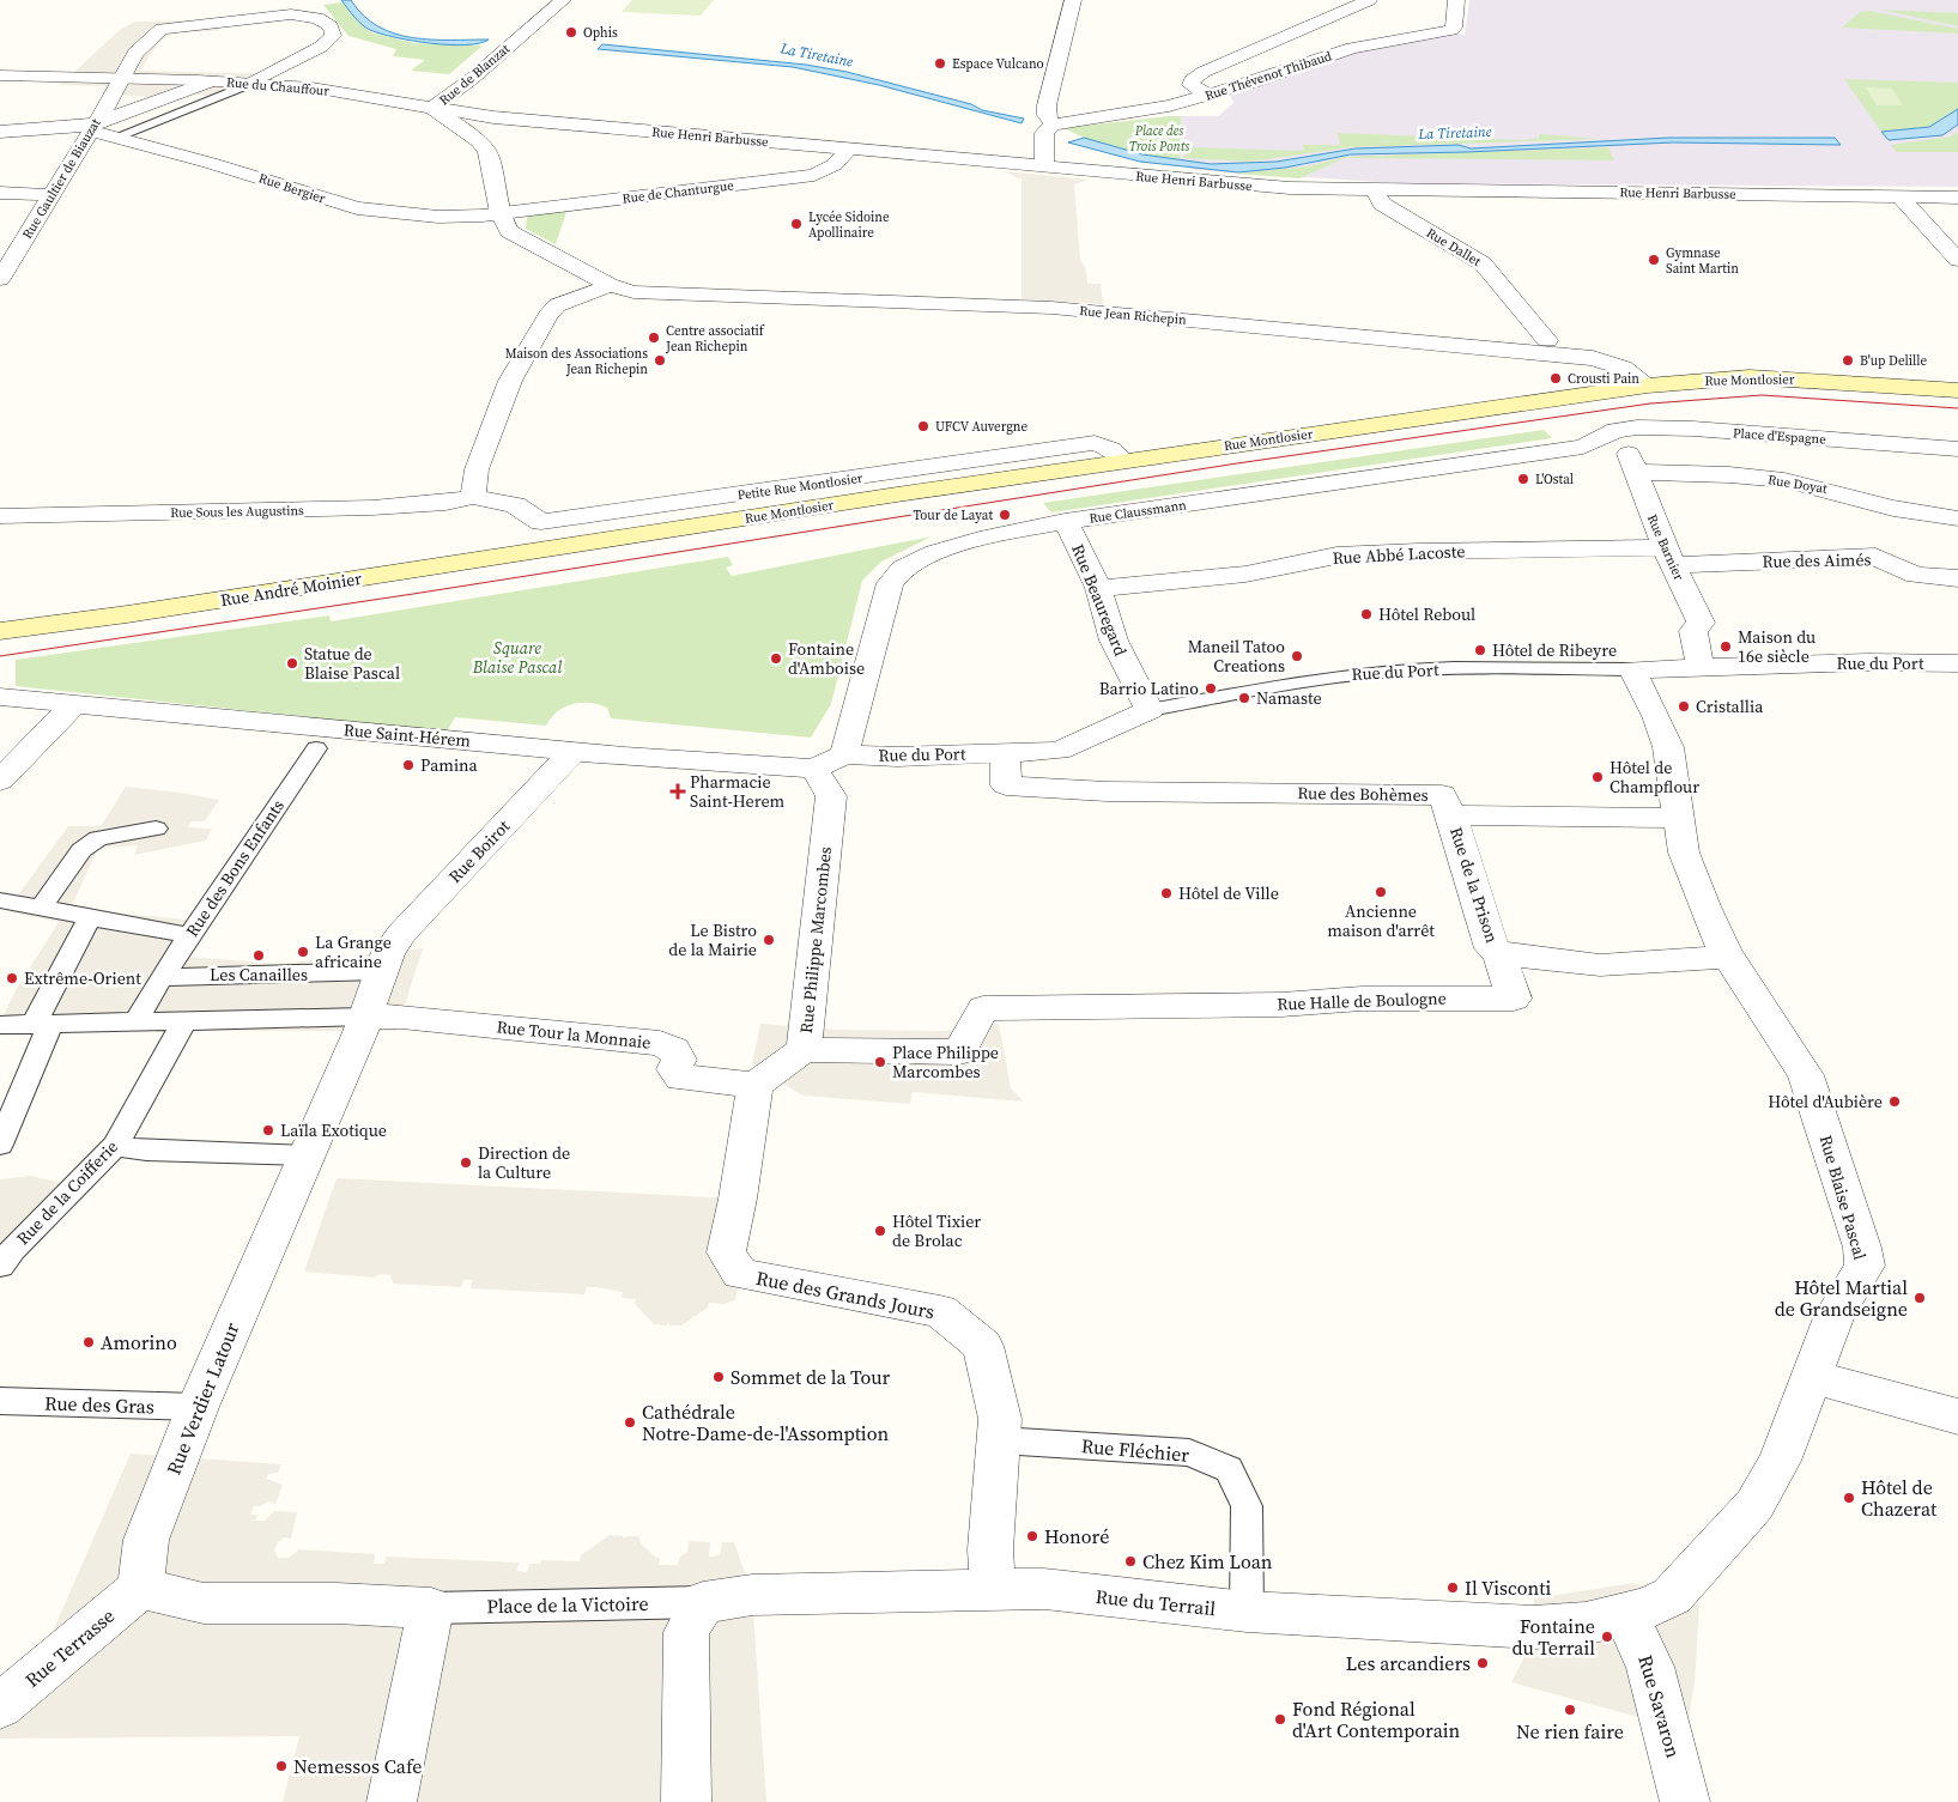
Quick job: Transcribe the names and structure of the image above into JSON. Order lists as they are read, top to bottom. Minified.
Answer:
{"streets":{"main road":["Rue Montlosier","Rue André Moinier"],"street":["Rue de Blanzat","Rue Thévenot Thibaud","Rue du Chauffour","Rue Henri Barbusse","Rue Gaultier de Biauzat","Rue Bergier","Rue de Chanturgue","Rue Dallet","Rue Jean Richepin","Place d'Espagne","Rue Doyat","Petite Rue Montlosier","Rue Sous les Augustins","Rue Claussmann","Rue Barnier","Rue Abbé Lacoste","Rue des Aimés","Rue Beauregard","Rue du Port","Rue Saint-Hérem","Rue des Bohèmes","Rue Boirot","Rue des Bons Enfants","Rue de la Prison","Rue Philippe Marcombes","Rue Halle de Boulogne","Rue Tour la Monnaie","Rue de la Coifferie","Rue Blaise Pascal","Rue des Grands Jours","Rue Verdier Latour","Rue des Gras","Rue Fléchier","Rue du Terrail","Place de la Victoire","Rue Terrasse","Rue Savaron"]},"crossings":[["Rue de Blanzat","Rue du Chauffour"],["Rue de Blanzat","Rue Henri Barbusse"],["Rue de Blanzat","Rue Bergier"],["Rue de Blanzat","Rue de Chanturgue"],["Rue du Chauffour","Rue Henri Barbusse"],["Rue du Chauffour","Rue Gaultier de Biauzat"],["Rue du Chauffour","Rue Bergier"],["Rue Henri Barbusse","Rue de Chanturgue"],["Rue Henri Barbusse","Rue Dallet"],["Rue Gaultier de Biauzat","Rue Bergier"],["Rue Bergier","Rue de Chanturgue"],["Rue Jean Richepin","Rue Montlosier"],["Rue Montlosier","Petite Rue Montlosier"],["Rue Montlosier","Rue André Moinier"],["Place d'Espagne","Rue Claussmann"],["Place d'Espagne","Rue Barnier"],["Rue Doyat","Rue Barnier"],["Petite Rue Montlosier","Rue Sous les Augustins"],["Rue Claussmann","Rue Barnier"],["Rue Claussmann","Rue Beauregard"],["Rue Claussmann","Rue du Port"],["Rue Barnier","Rue Abbé Lacoste"],["Rue Barnier","Rue des Aimés"],["Rue Barnier","Rue du Port"],["Rue Abbé Lacoste","Rue des Aimés"],["Rue Abbé Lacoste","Rue Beauregard"],["Rue Beauregard","Rue du Port"],["Rue du Port","Rue des Bohèmes"],["Rue du Port","Rue Blaise Pascal"],["Rue Saint-Hérem","Rue Boirot"],["Rue Saint-Hérem","Rue Philippe Marcombes"],["Rue des Bohèmes","Rue de la Prison"],["Rue Boirot","Rue Verdier Latour"],["Rue de la Prison","Rue Halle de Boulogne"],["Rue Philippe Marcombes","Rue Halle de Boulogne"],["Rue Philippe Marcombes","Rue Tour la Monnaie"],["Rue Philippe Marcombes","Rue des Grands Jours"],["Rue Tour la Monnaie","Rue des Grands Jours"],["Rue Tour la Monnaie","Rue Verdier Latour"],["Rue Blaise Pascal","Rue du Terrail"],["Rue Blaise Pascal","Rue Savaron"],["Rue des Grands Jours","Rue Fléchier"],["Rue des Grands Jours","Rue du Terrail"],["Rue Verdier Latour","Rue des Gras"],["Rue Verdier Latour","Place de la Victoire"],["Rue Verdier Latour","Rue Terrasse"],["Rue Fléchier","Rue du Terrail"],["Rue du Terrail","Place de la Victoire"],["Place de la Victoire","Rue Terrasse"]],"water":["La Tiretaine"],"parks":["Place des Trois Ponts","Square Blaise Pascal"],"places":{"other":["Ophis","Espace Vulcano","Lycée Sidoine Apollinaire","Gymnase Saint Martin","Centre associatif Jean Richepin","Maison des Associations Jean Richepin","B'up Delille","Crousti Pain","UFCV Auvergne","L'Ostal","Tour de Layat","Hôtel Reboul","Maison du 16e siècle","Hôtel de Ribeyre","Maneil Tatoo Creations","Fontaine d'Amboise","Statue de Blaise Pascal","Barrio Latino","Namaste","Cristallia","Pamina","Hôtel de Champflour","Ancienne maison d'arrêt","Hôtel de Ville","Le Bistro de la Mairie","La Grange africaine","Les Canailles","Extrême-Orient","Place Philippe Marcombes","Hôtel d'Aubière","Laïla Exotique","Direction de la Culture","Hôtel Tixier de Brolac","Hôtel Martial de Grandseigne","Amorino","Sommet de la Tour","Cathédrale Notre-Dame-de-l'Assomption","Hôtel de Chazerat","Honoré","Chez Kim Loan","Il Visconti","Fontaine du Terrail","Les arcandiers","Ne rien faire","Fond Régional d'Art Contemporain","Nemessos Cafe"],"health":["Pharmacie Saint-Herem"]}}
